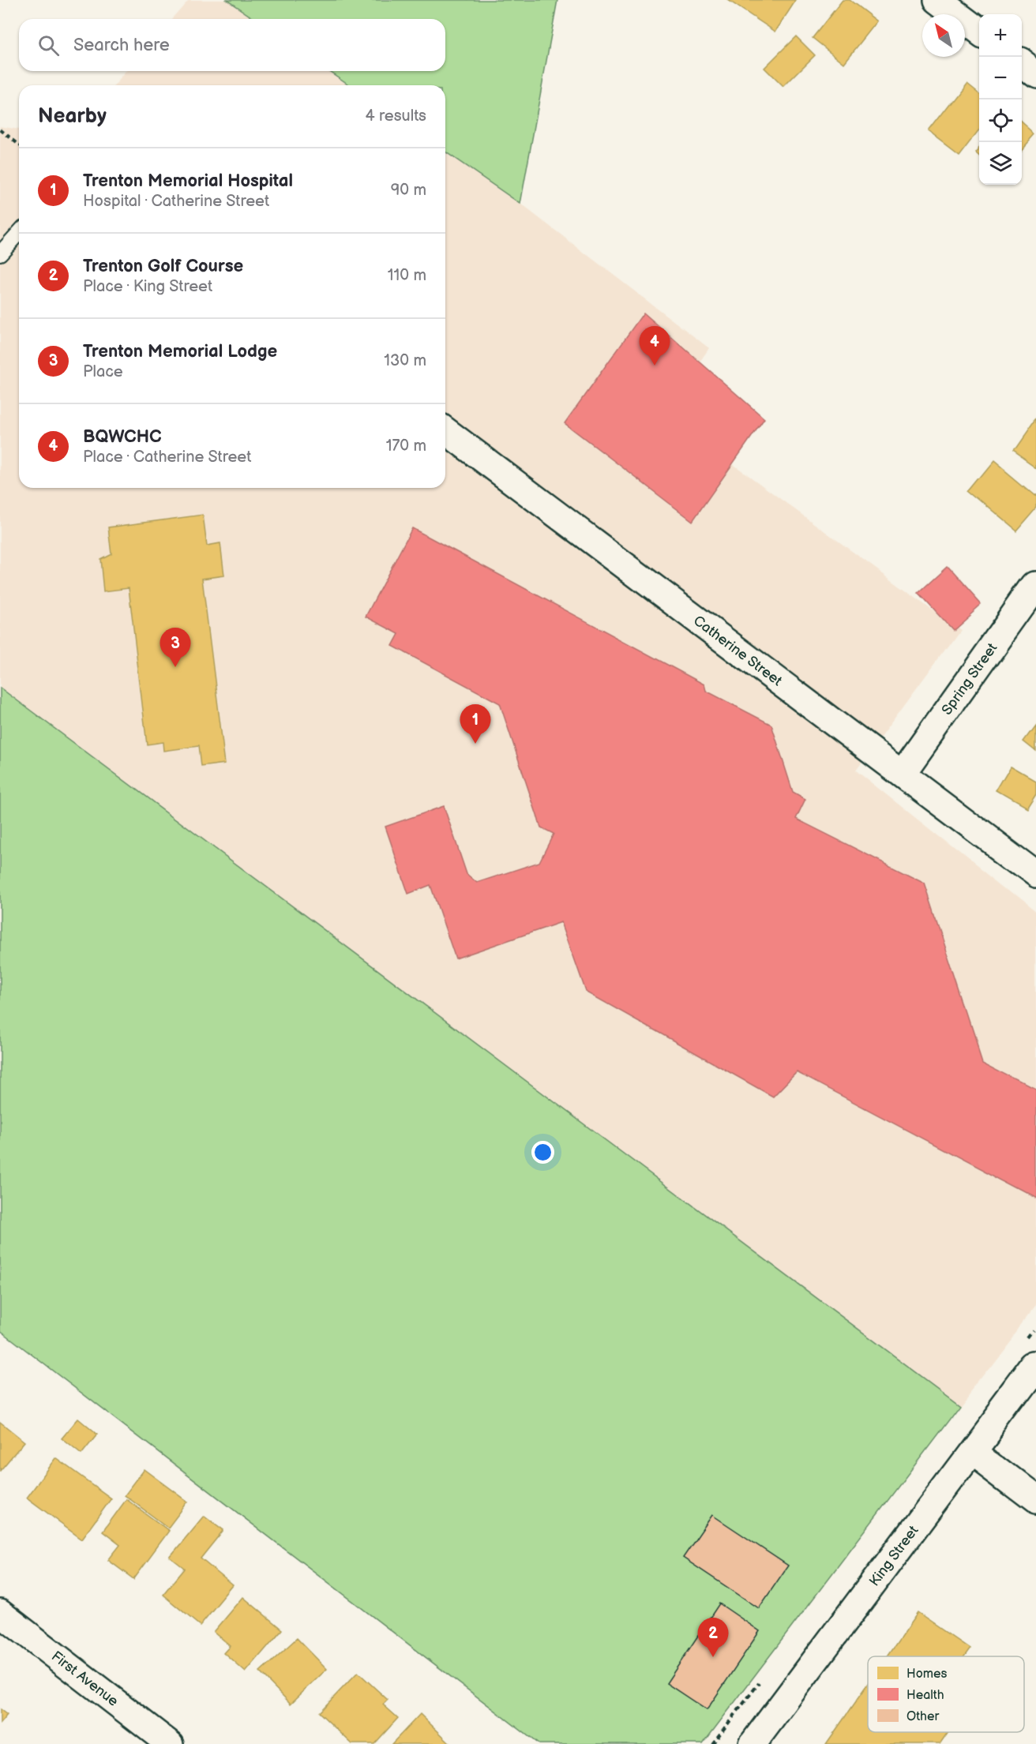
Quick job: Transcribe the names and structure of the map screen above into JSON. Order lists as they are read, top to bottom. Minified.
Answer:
{"streets":{"street":["Catherine Street","Spring Street","King Street","First Avenue"]},"crossings":[["Catherine Street","Spring Street"]],"legend":["Homes","Health","Other"],"north":"top left","page":{"map_buttons":["+","−"],"search":"Search here","heading":["Nearby","4 results"],"list":[{"mark":"1","name":"Trenton Memorial Hospital","note":"Hospital · Catherine Street","value":"90 m"},{"mark":"2","name":"Trenton Golf Course","note":"Place · King Street","value":"110 m"},{"mark":"3","name":"Trenton Memorial Lodge","note":"Place","value":"130 m"},{"mark":"4","name":"BQWCHC","note":"Place · Catherine Street","value":"170 m"}],"pins":["4","3","1","2"]}}
